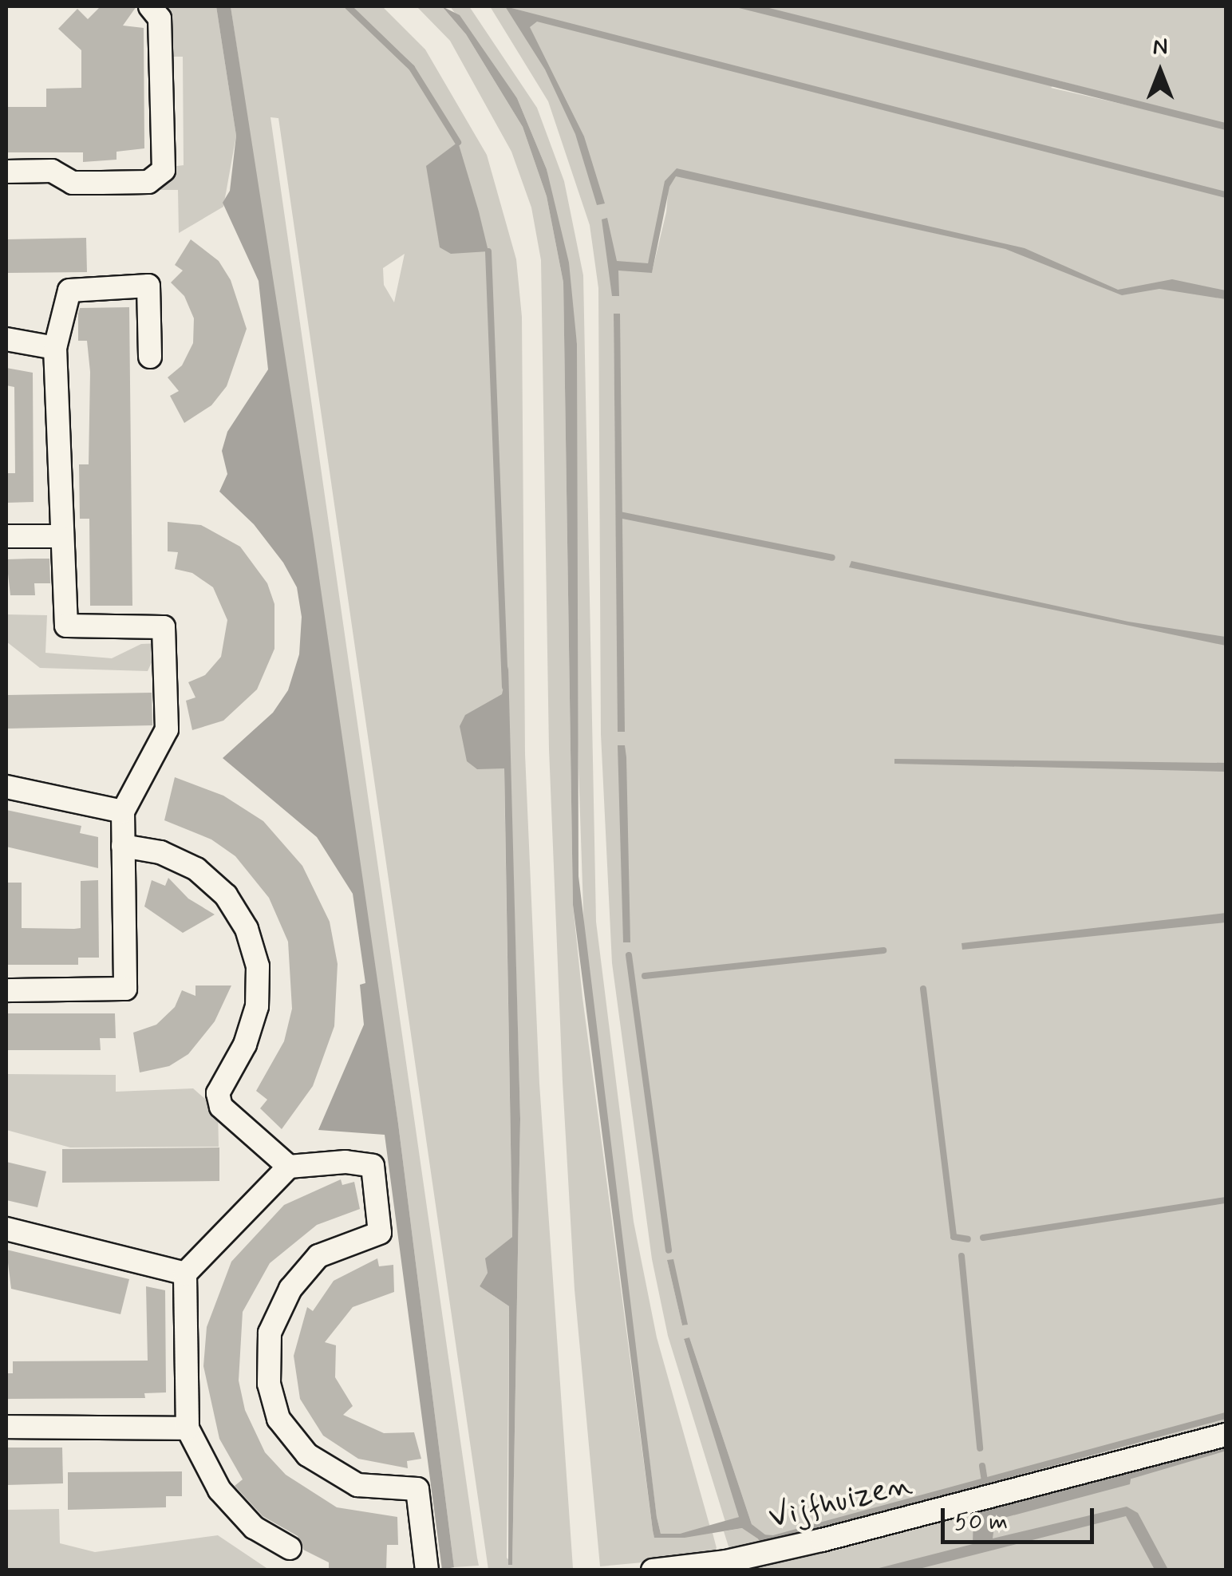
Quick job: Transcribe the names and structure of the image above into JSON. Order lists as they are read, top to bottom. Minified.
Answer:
{"streets":{"street":["Vijfhuizen"]},"scale_bar":"50 m","north":"top"}
